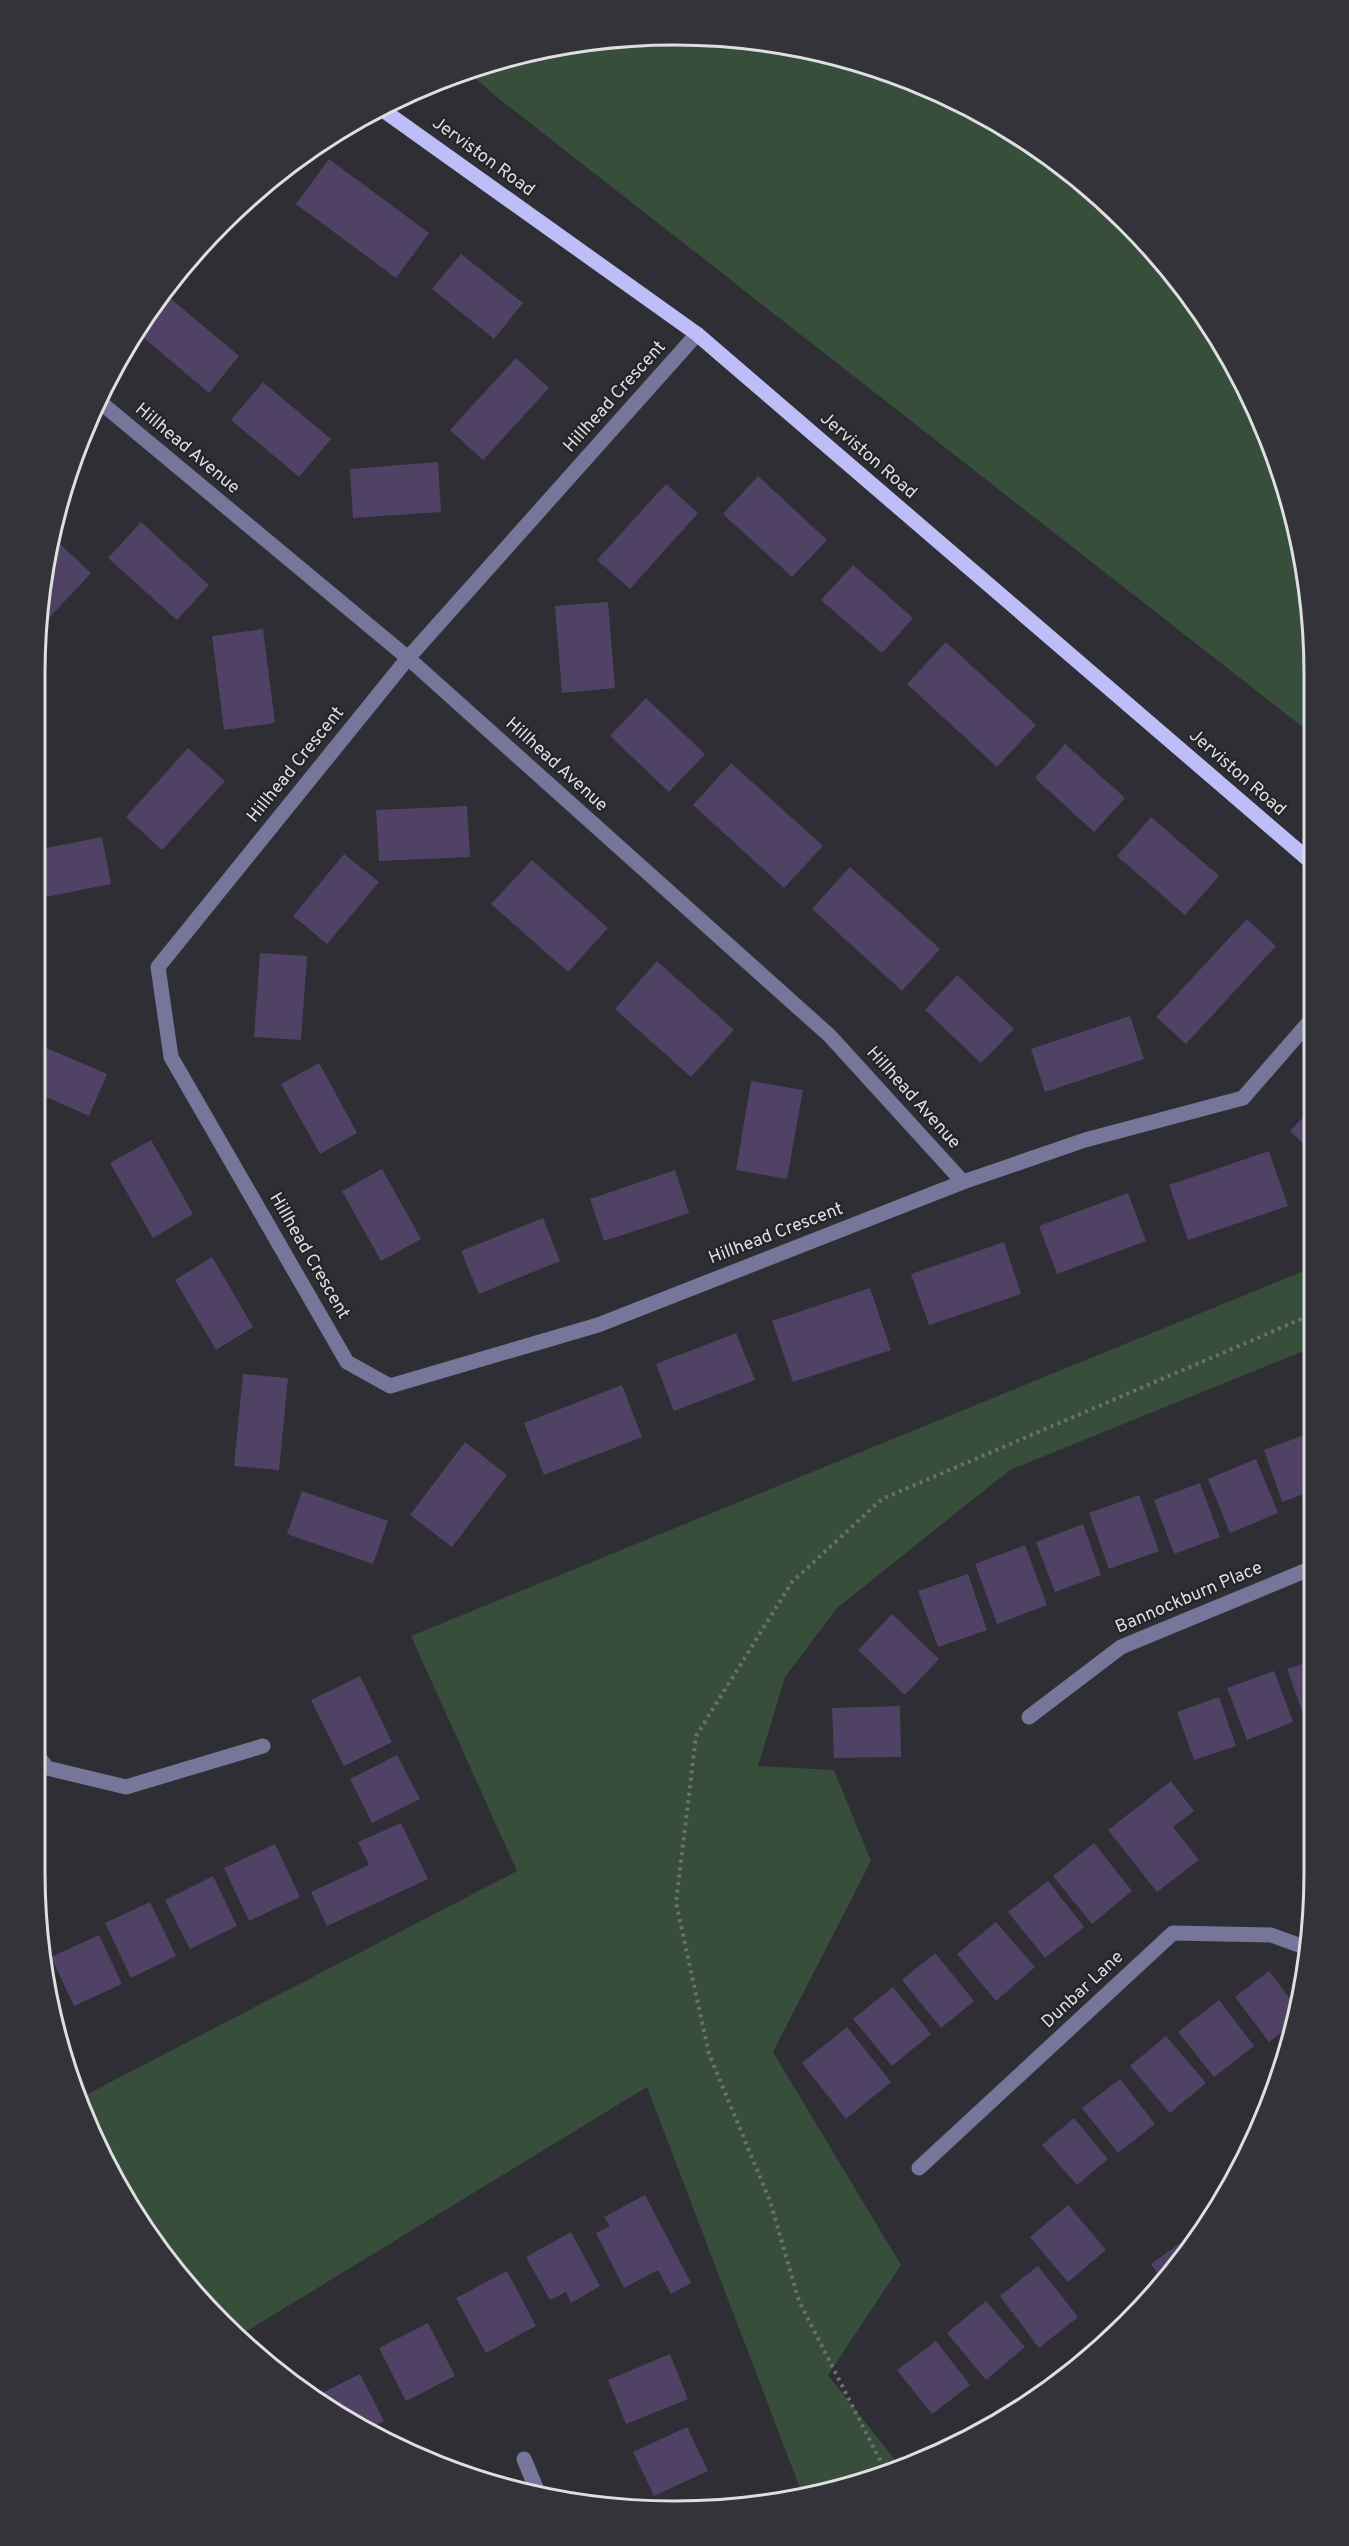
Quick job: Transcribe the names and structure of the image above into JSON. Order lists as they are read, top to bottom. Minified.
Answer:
{"streets":{"main road":["Jerviston Road"],"street":["Hillhead Crescent","Hillhead Avenue","Bannockburn Place","Dunbar Lane"]},"crossings":[["Jerviston Road","Hillhead Crescent"],["Hillhead Crescent","Hillhead Avenue"]]}
